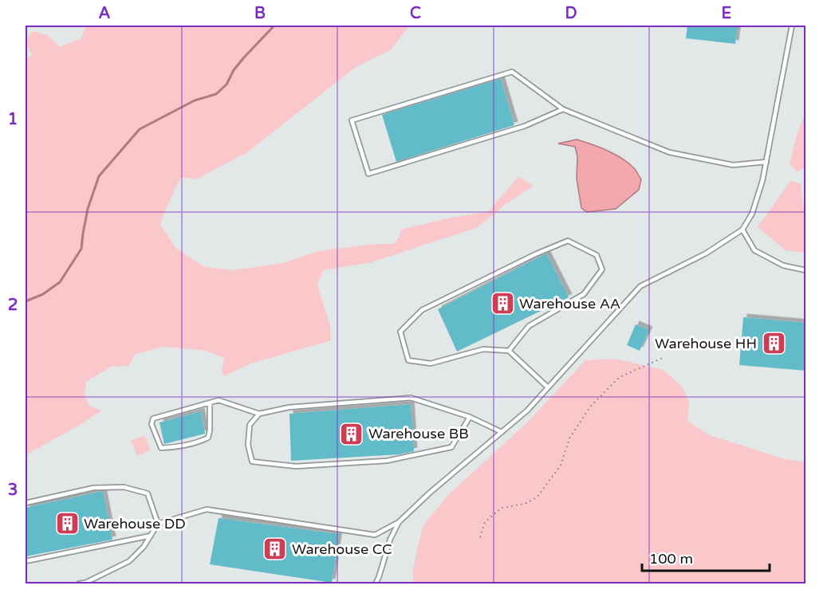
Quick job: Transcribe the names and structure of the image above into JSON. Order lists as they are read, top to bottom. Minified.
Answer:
{"places":{"building":["Warehouse AA","Warehouse HH","Warehouse BB","Warehouse DD","Warehouse CC"]},"scale_bar":"100 m","grid":{"columns":["A","B","C","D","E"],"rows":["1","2","3"]}}
